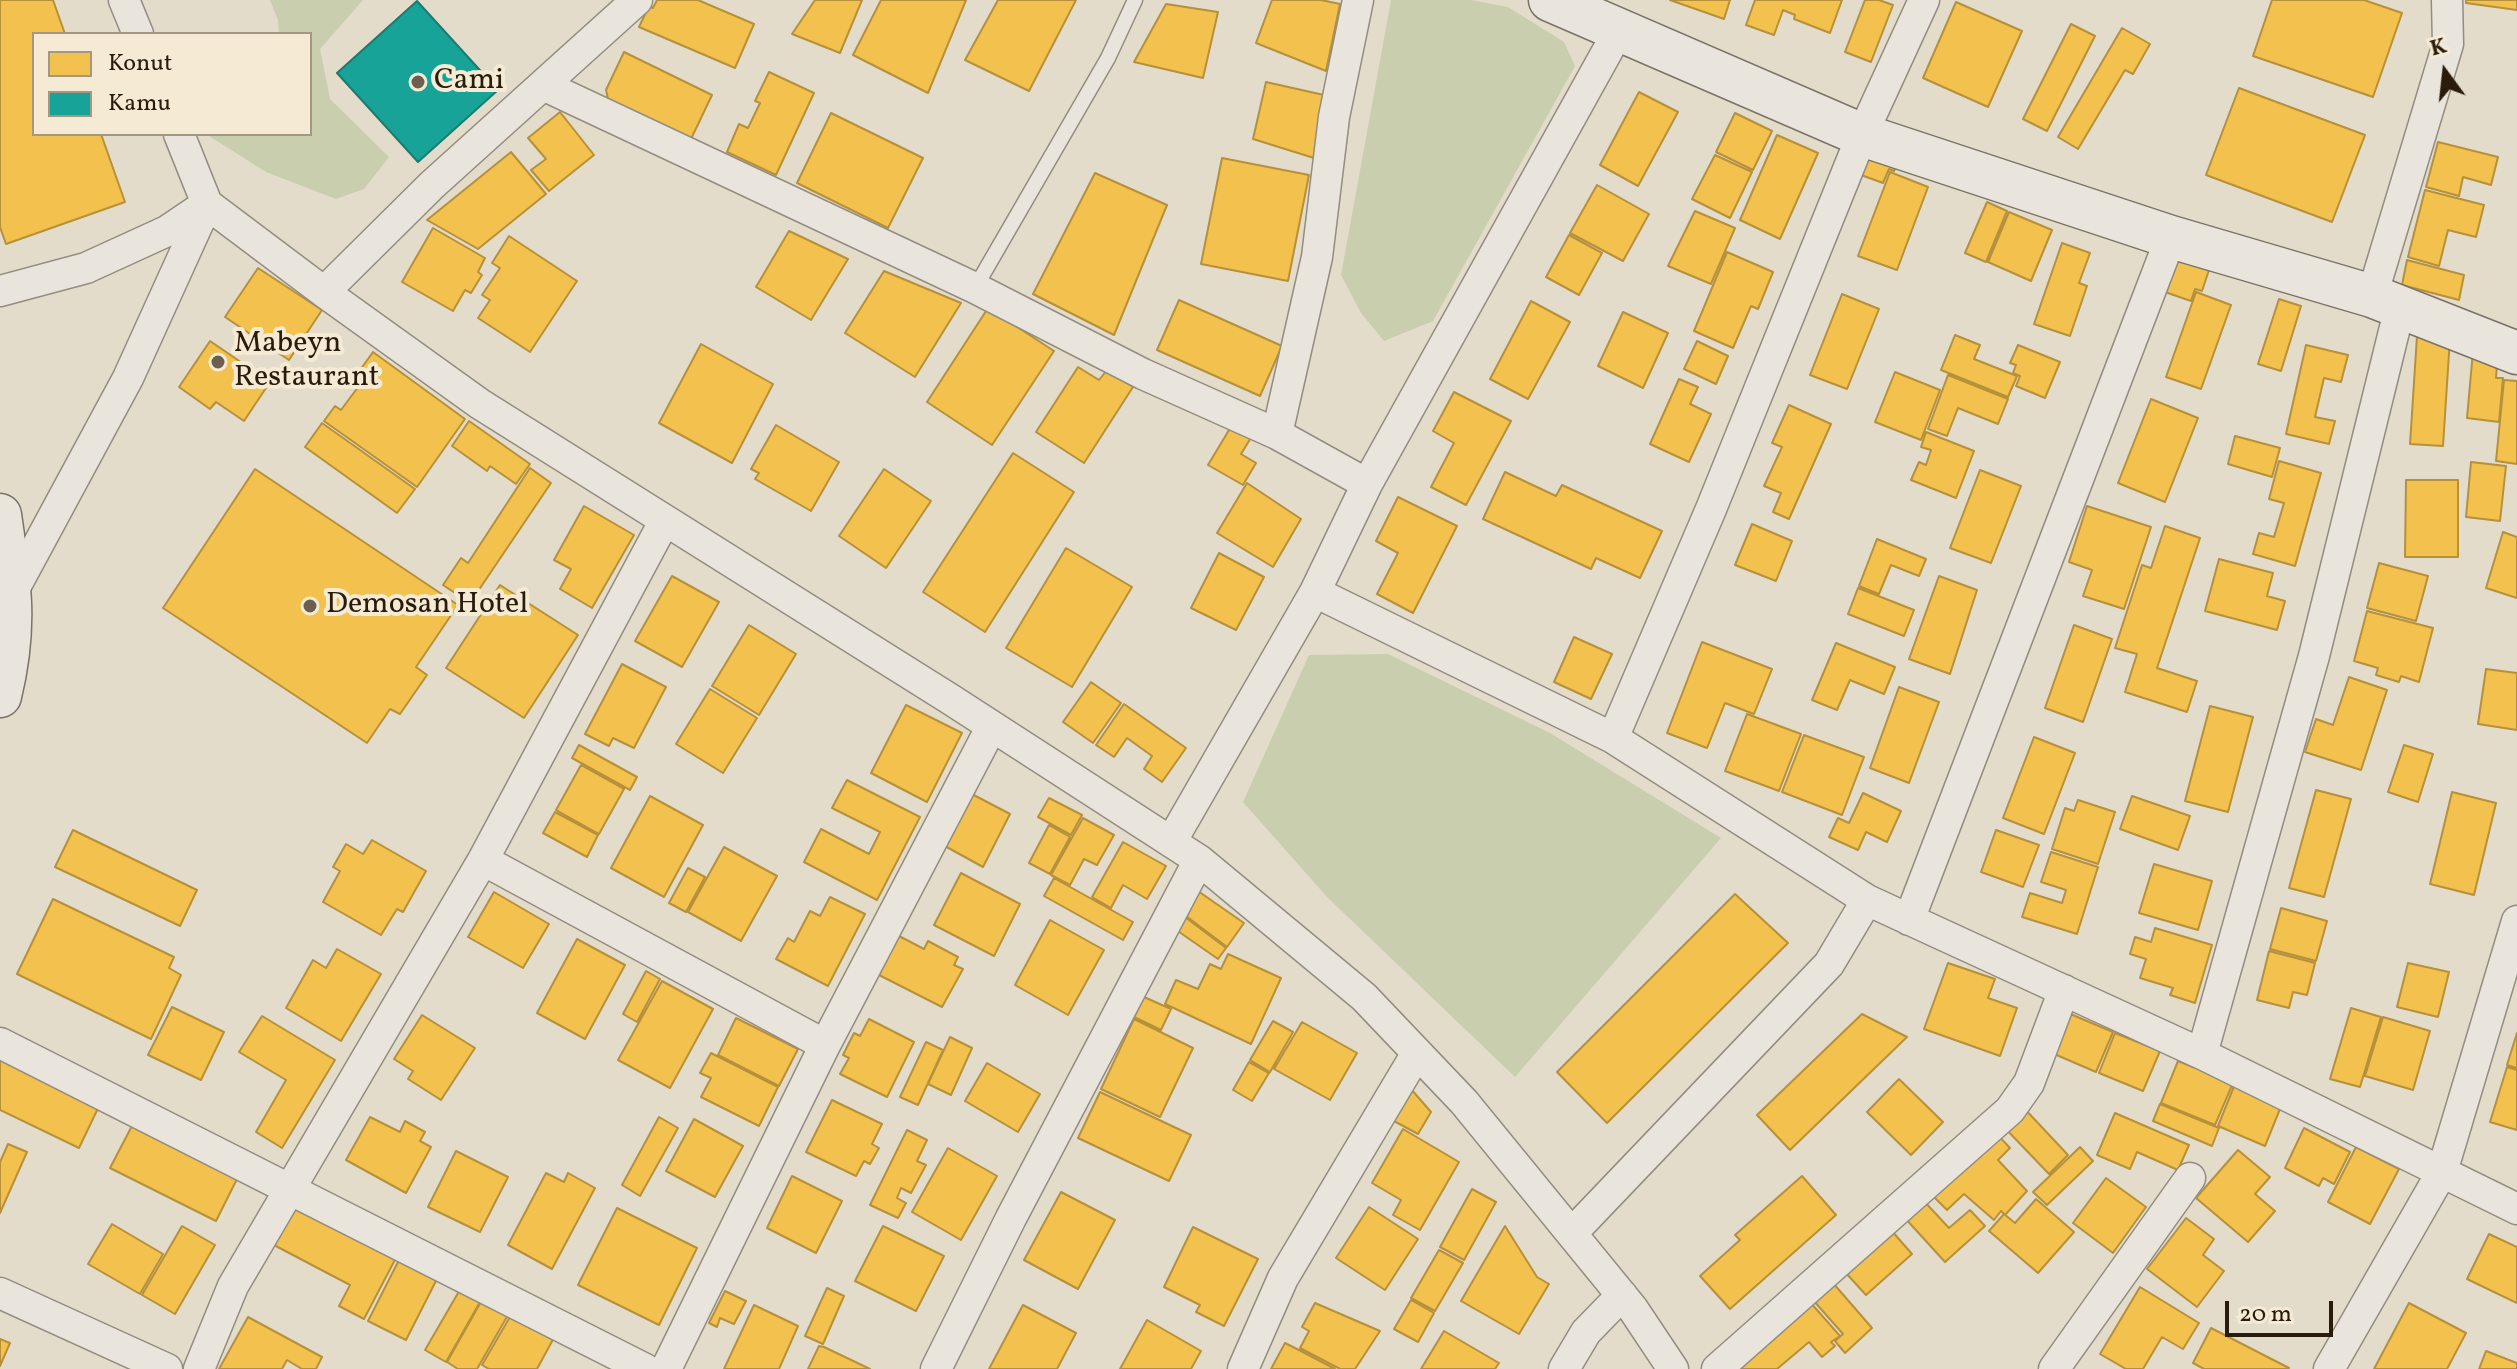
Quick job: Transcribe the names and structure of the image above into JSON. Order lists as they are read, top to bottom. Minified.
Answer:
{"places":["Cami","Mabeyn Restaurant","Demosan Hotel"],"legend":["Konut","Kamu"],"scale_bar":"20 m","north":"top"}
